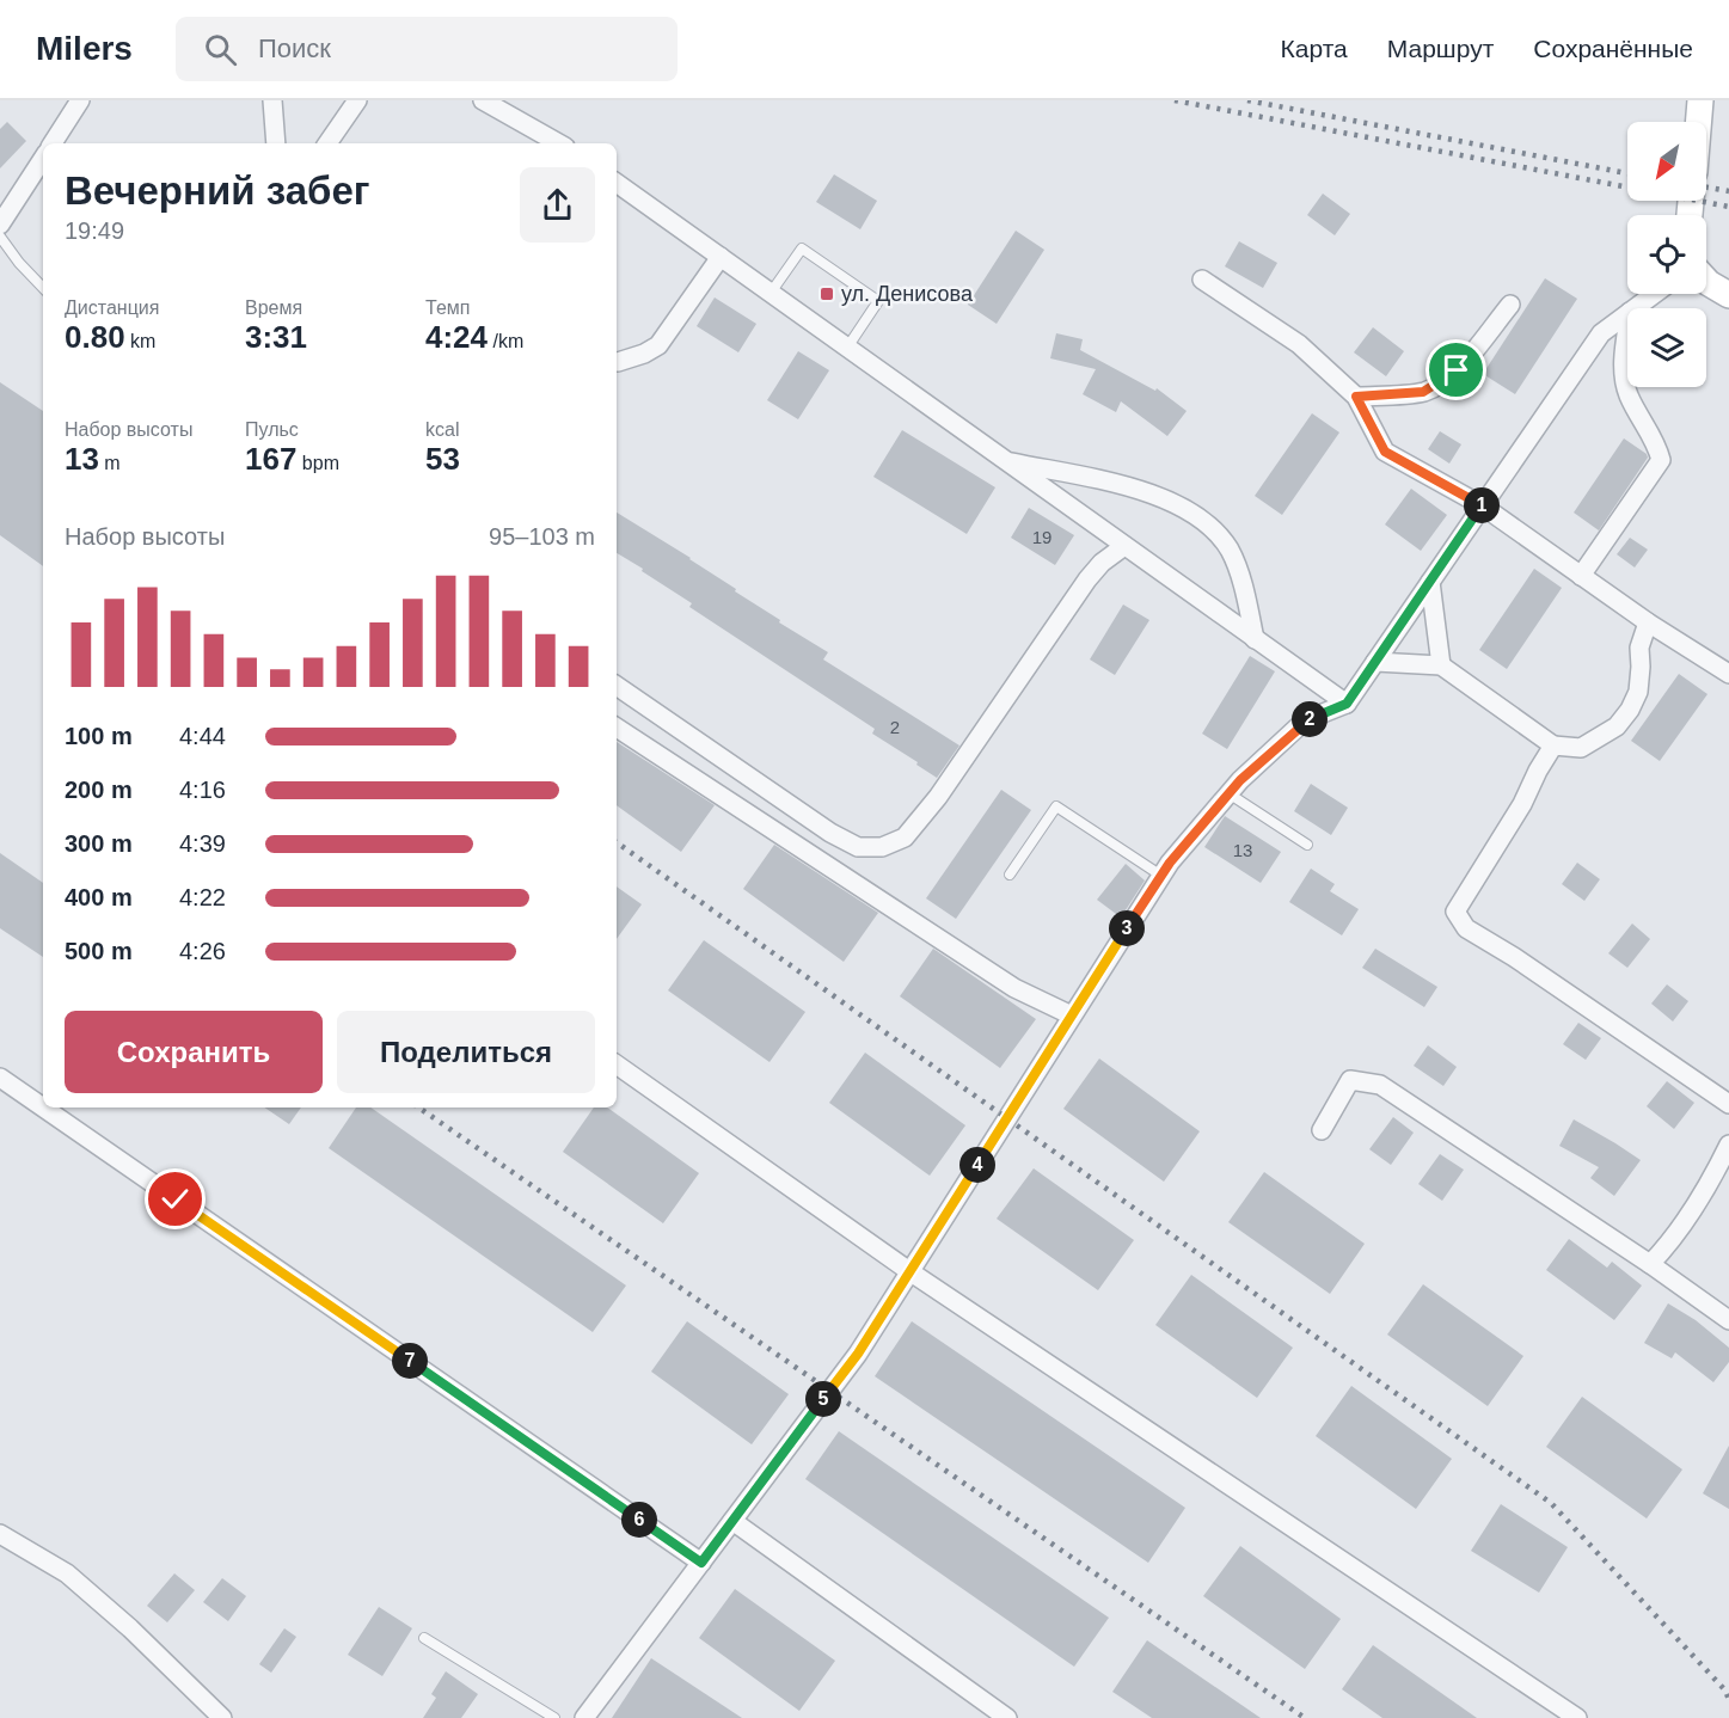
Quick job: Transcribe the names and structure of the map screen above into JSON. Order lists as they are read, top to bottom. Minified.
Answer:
{"places":{"transit":["ул. Денисова"]},"house_numbers":["19","2","13"],"north":"bottom left","page":{"header":"Milers","search":"Поиск","nav":["Карта","Маршрут","Сохранённые"],"heading":["Вечерний забег","19:49"],"stats":[["Дистанция","0.80 km"],["Время","3:31"],["Темп","4:24 /km"],["Набор высоты","13 m"],["Пульс","167 bpm"],["kcal","53"]],"pins":["1","2","3","4","7","5","6"],"chart":["Набор высоты","95–103 m"],"list":[{"name":"100 m","note":"4:44"},{"name":"200 m","note":"4:16"},{"name":"300 m","note":"4:39"},{"name":"400 m","note":"4:22"},{"name":"500 m","note":"4:26"}],"buttons":["Сохранить","Поделиться"]}}
